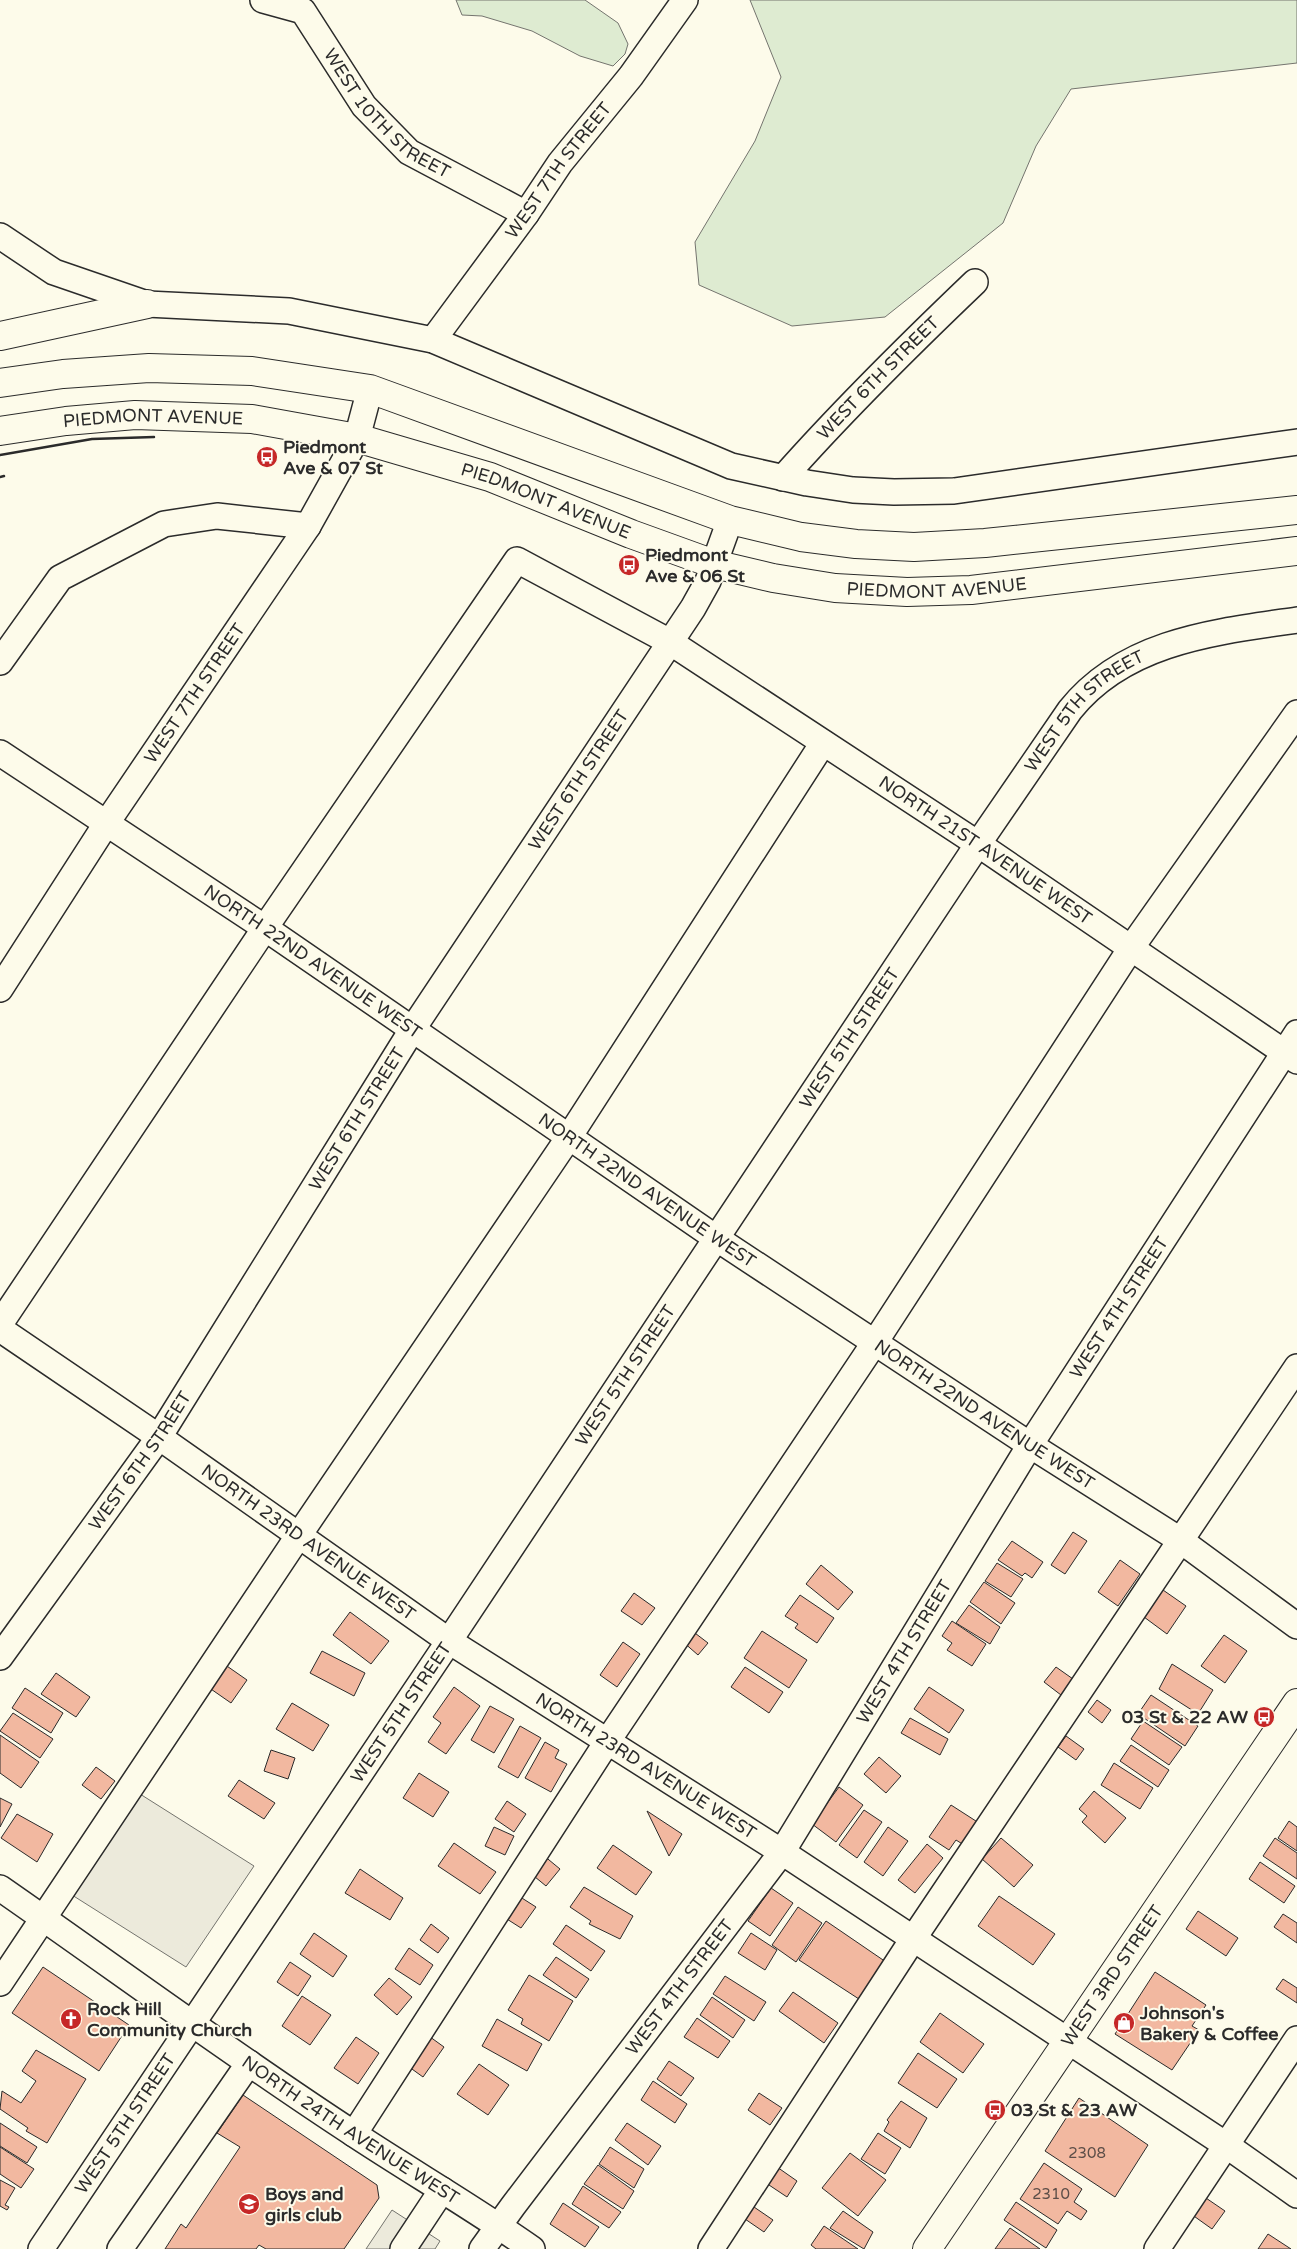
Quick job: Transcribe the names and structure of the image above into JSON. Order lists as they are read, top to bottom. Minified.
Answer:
{"streets":{"main road":["PIEDMONT AVENUE","WEST 3RD STREET"],"street":["WEST 10TH STREET","WEST 7TH STREET","WEST 6TH STREET","WEST 5TH STREET","NORTH 21ST AVENUE WEST","NORTH 22ND AVENUE WEST","WEST 4TH STREET","NORTH 23RD AVENUE WEST","NORTH 24TH AVENUE WEST"]},"crossings":[["WEST 10TH STREET","WEST 7TH STREET"],["WEST 7TH STREET","PIEDMONT AVENUE"],["WEST 7TH STREET","NORTH 22ND AVENUE WEST"],["WEST 6TH STREET","PIEDMONT AVENUE"],["WEST 6TH STREET","NORTH 21ST AVENUE WEST"],["WEST 6TH STREET","NORTH 22ND AVENUE WEST"],["WEST 6TH STREET","NORTH 23RD AVENUE WEST"],["WEST 5TH STREET","NORTH 21ST AVENUE WEST"],["WEST 5TH STREET","NORTH 22ND AVENUE WEST"],["WEST 5TH STREET","NORTH 23RD AVENUE WEST"],["WEST 5TH STREET","NORTH 24TH AVENUE WEST"],["NORTH 21ST AVENUE WEST","NORTH 22ND AVENUE WEST"],["NORTH 21ST AVENUE WEST","WEST 4TH STREET"],["NORTH 22ND AVENUE WEST","WEST 4TH STREET"],["WEST 4TH STREET","NORTH 23RD AVENUE WEST"],["WEST 4TH STREET","NORTH 24TH AVENUE WEST"],["NORTH 23RD AVENUE WEST","WEST 3RD STREET"]],"places":{"bus stop":["Piedmont Ave & 07 St","Piedmont Ave & 06 St","03 St & 22 AW","03 St & 23 AW"],"church":["Rock Hill Community Church"],"shop":["Johnson's Bakery & Coffee"],"school or university":["Boys and girls club"]},"house_numbers":["2308","2310"]}
